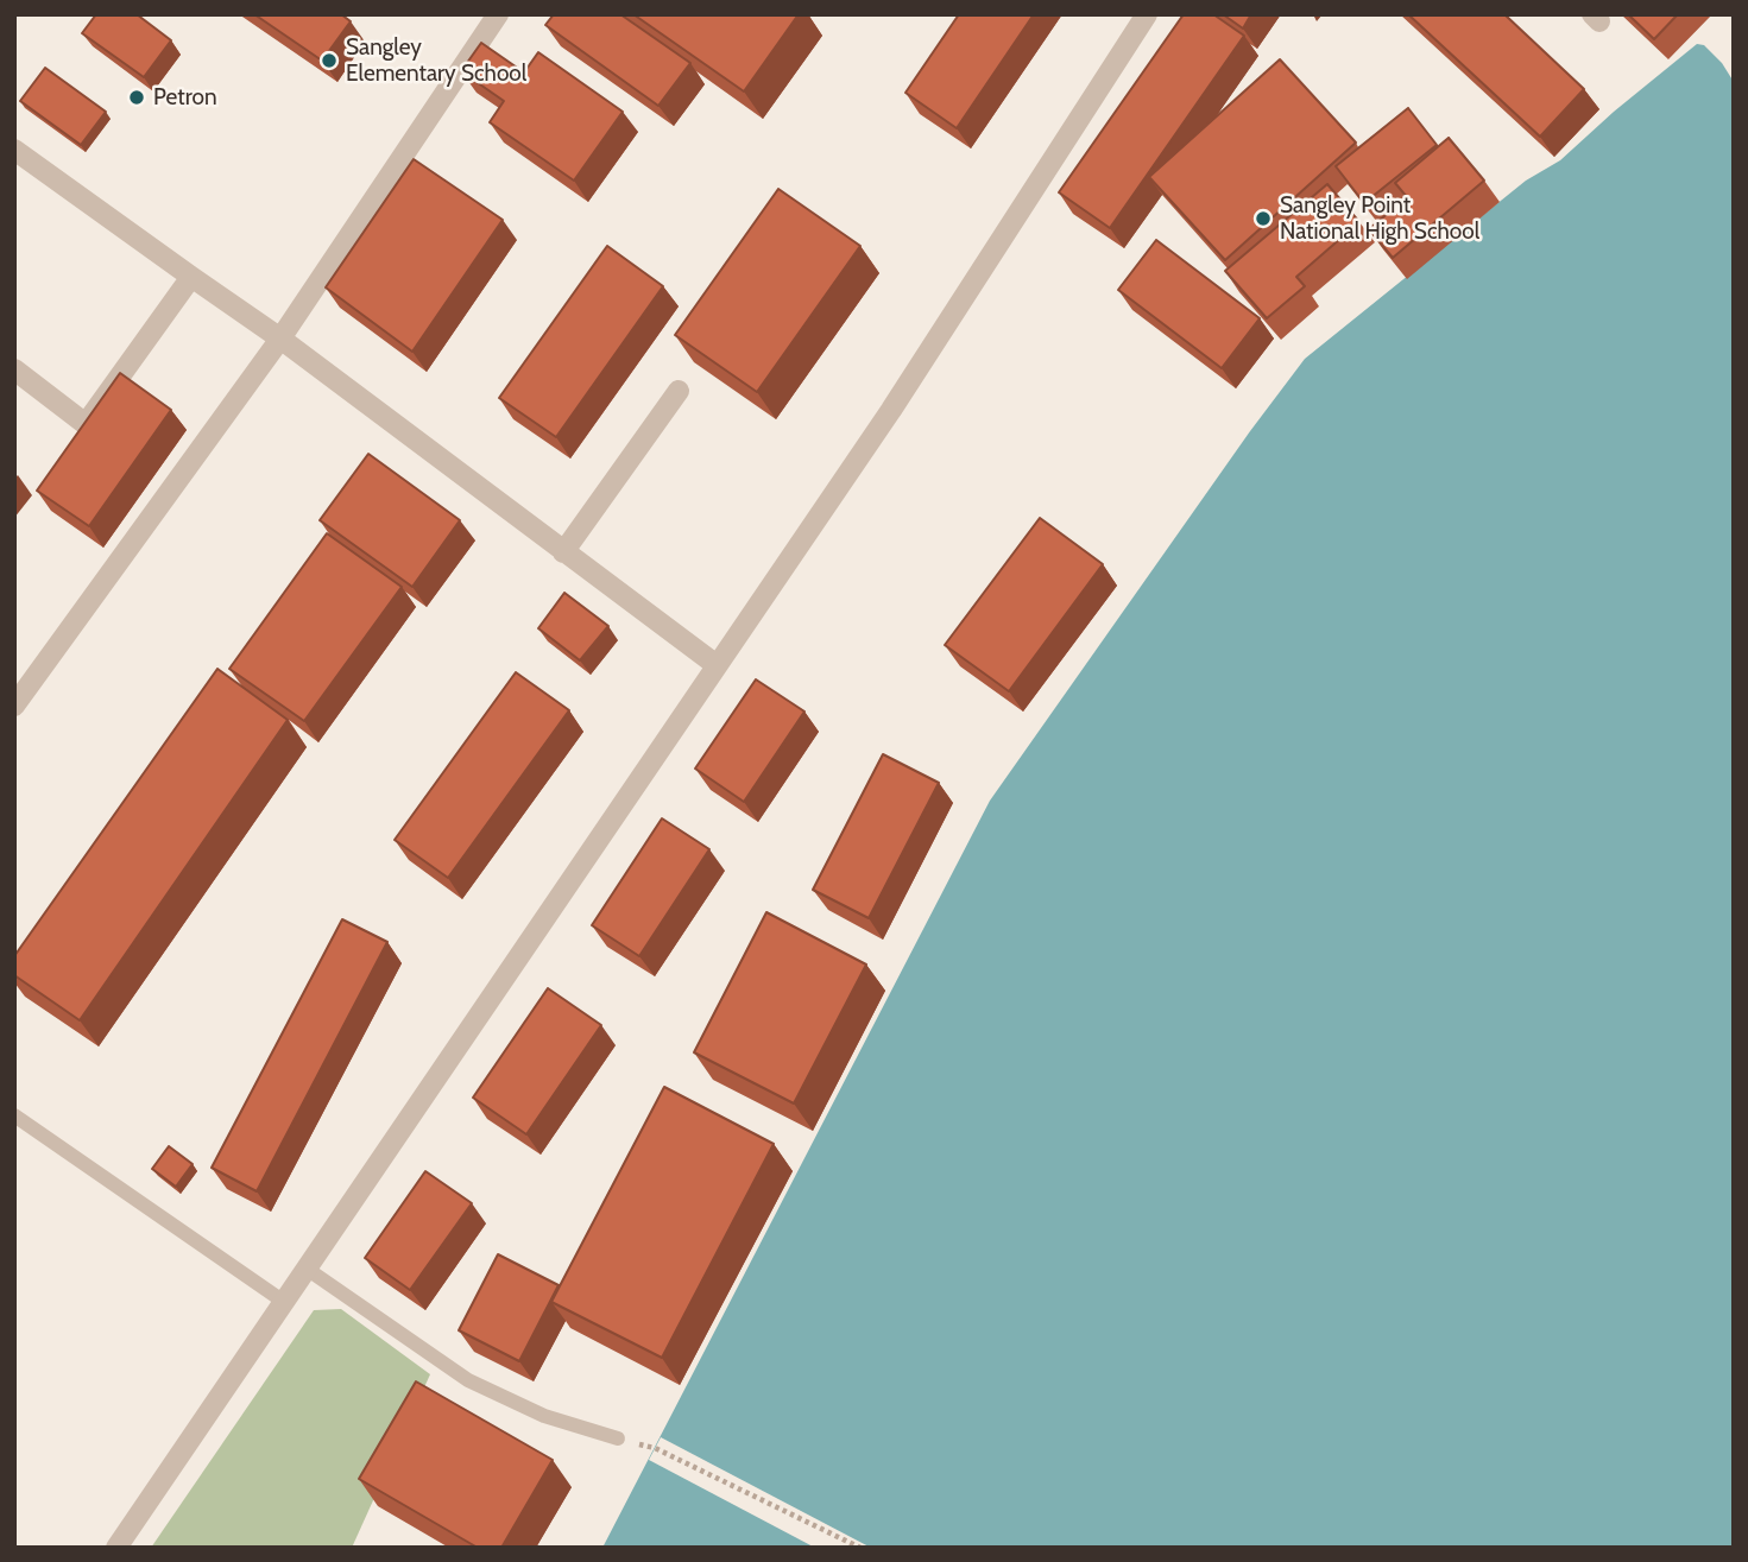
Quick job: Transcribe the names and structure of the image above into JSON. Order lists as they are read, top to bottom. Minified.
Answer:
{"places":["Sangley Elementary School","Petron","Sangley Point National High School"]}
